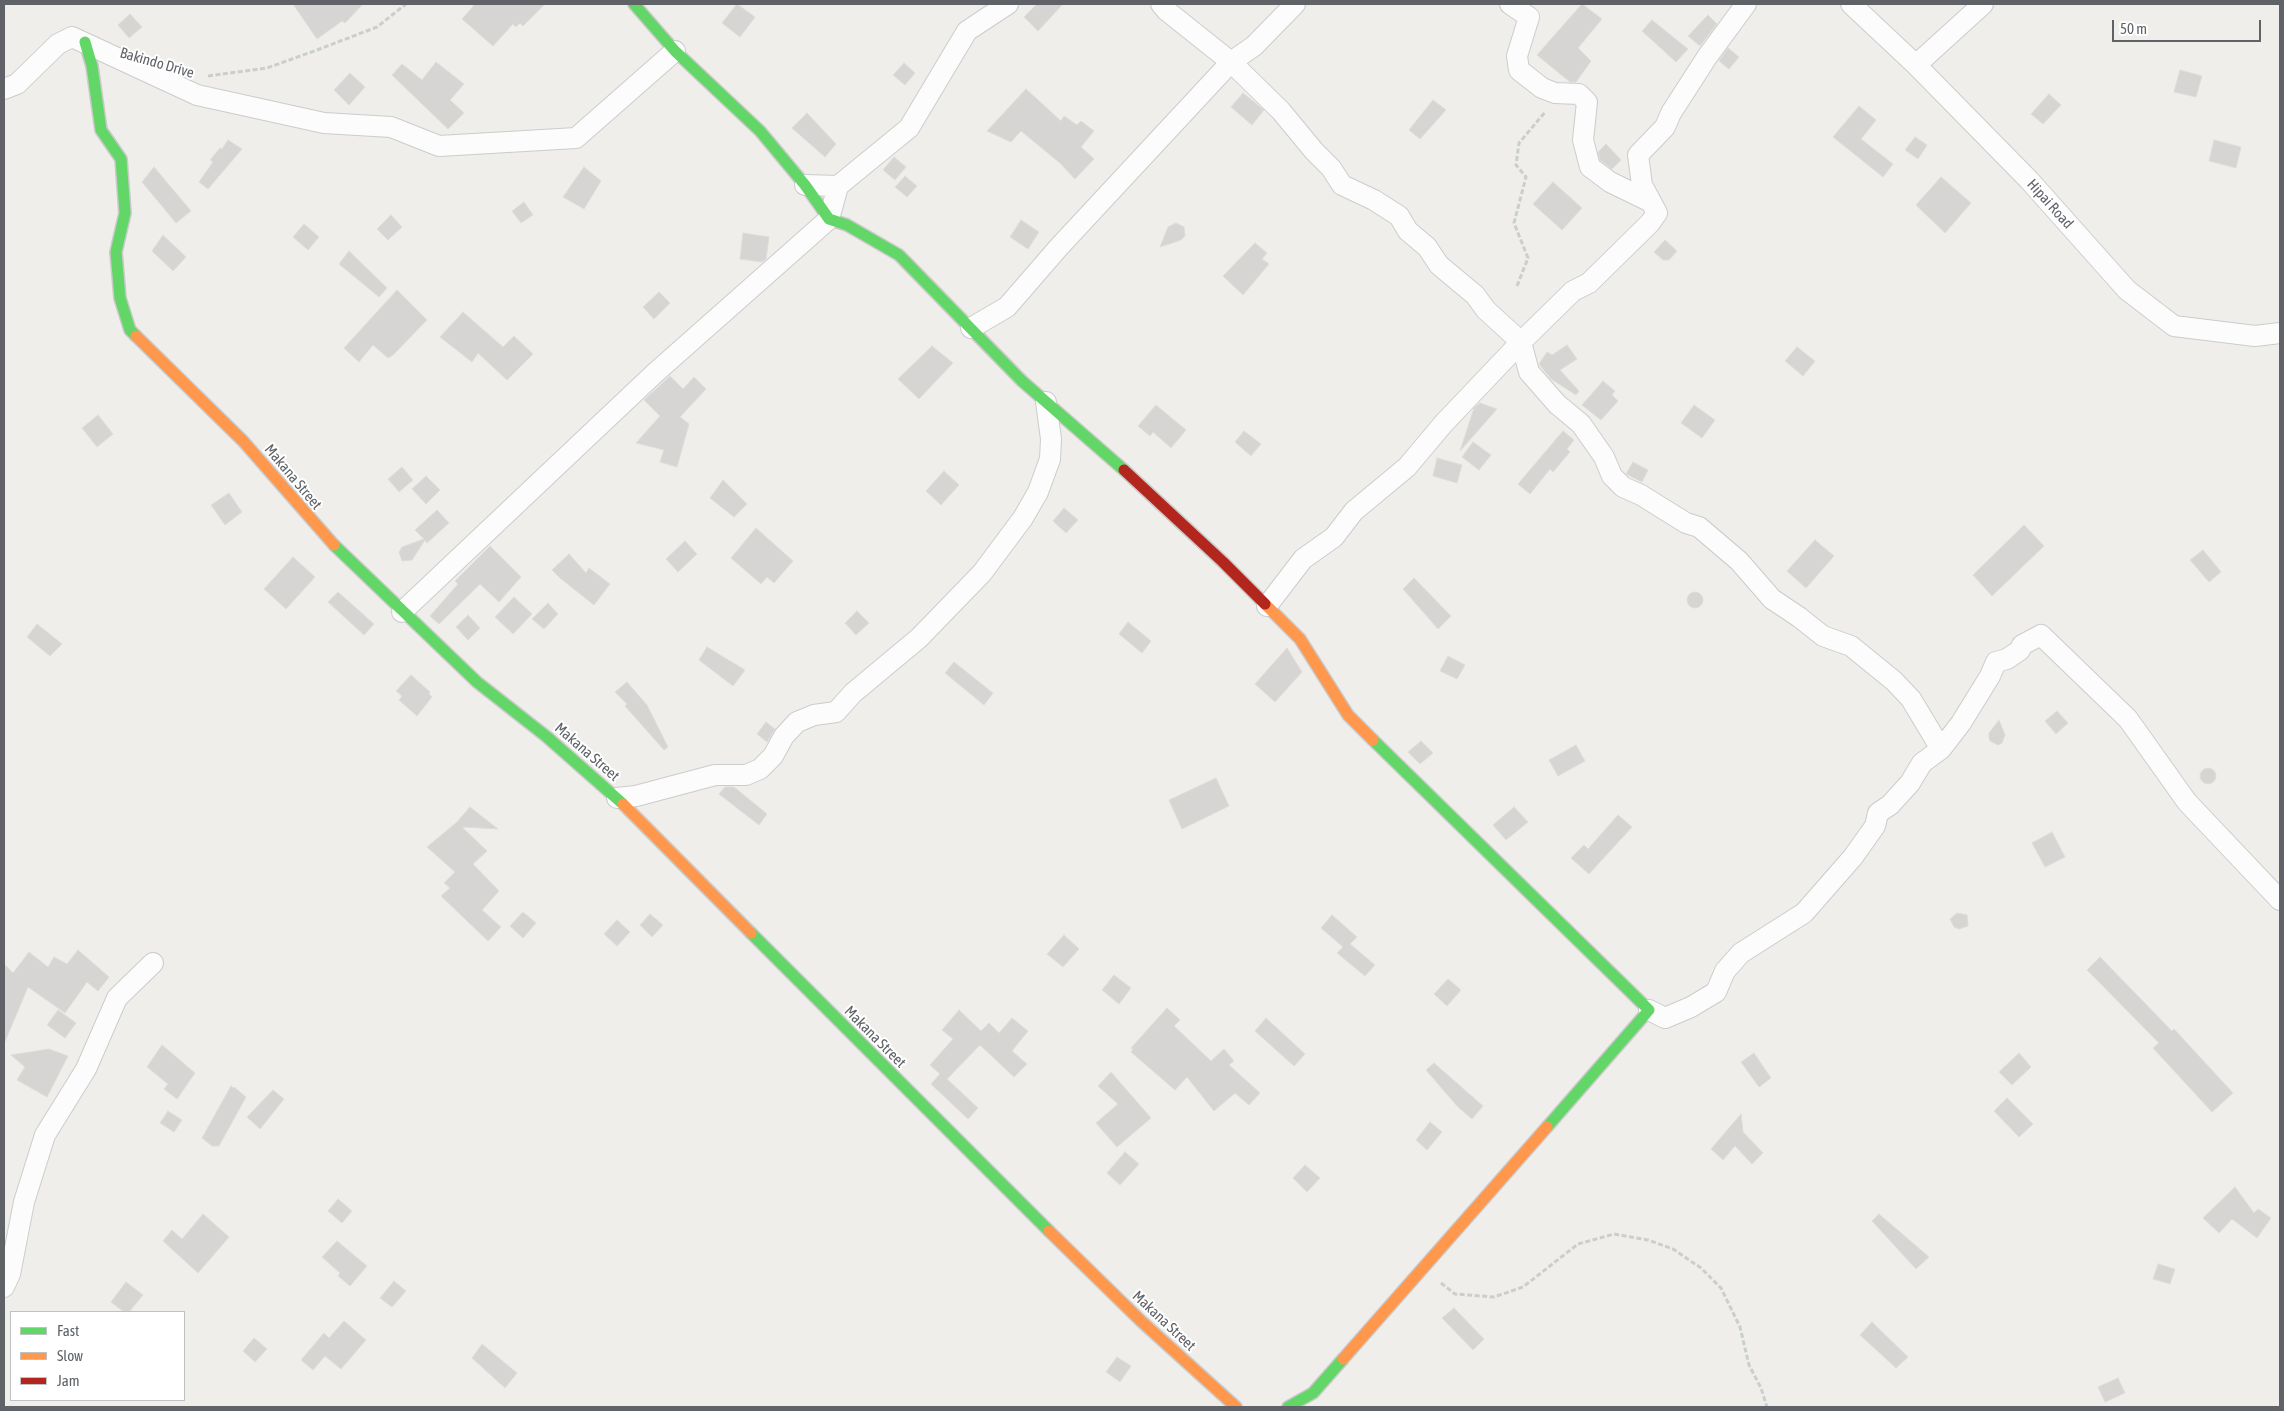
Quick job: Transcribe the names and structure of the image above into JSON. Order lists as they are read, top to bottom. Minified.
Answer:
{"streets":{"street":["Hipai Road","Makana Street"],"path":["Bakindo Drive"]},"legend":["Fast","Slow","Jam"],"scale_bar":"50 m"}
